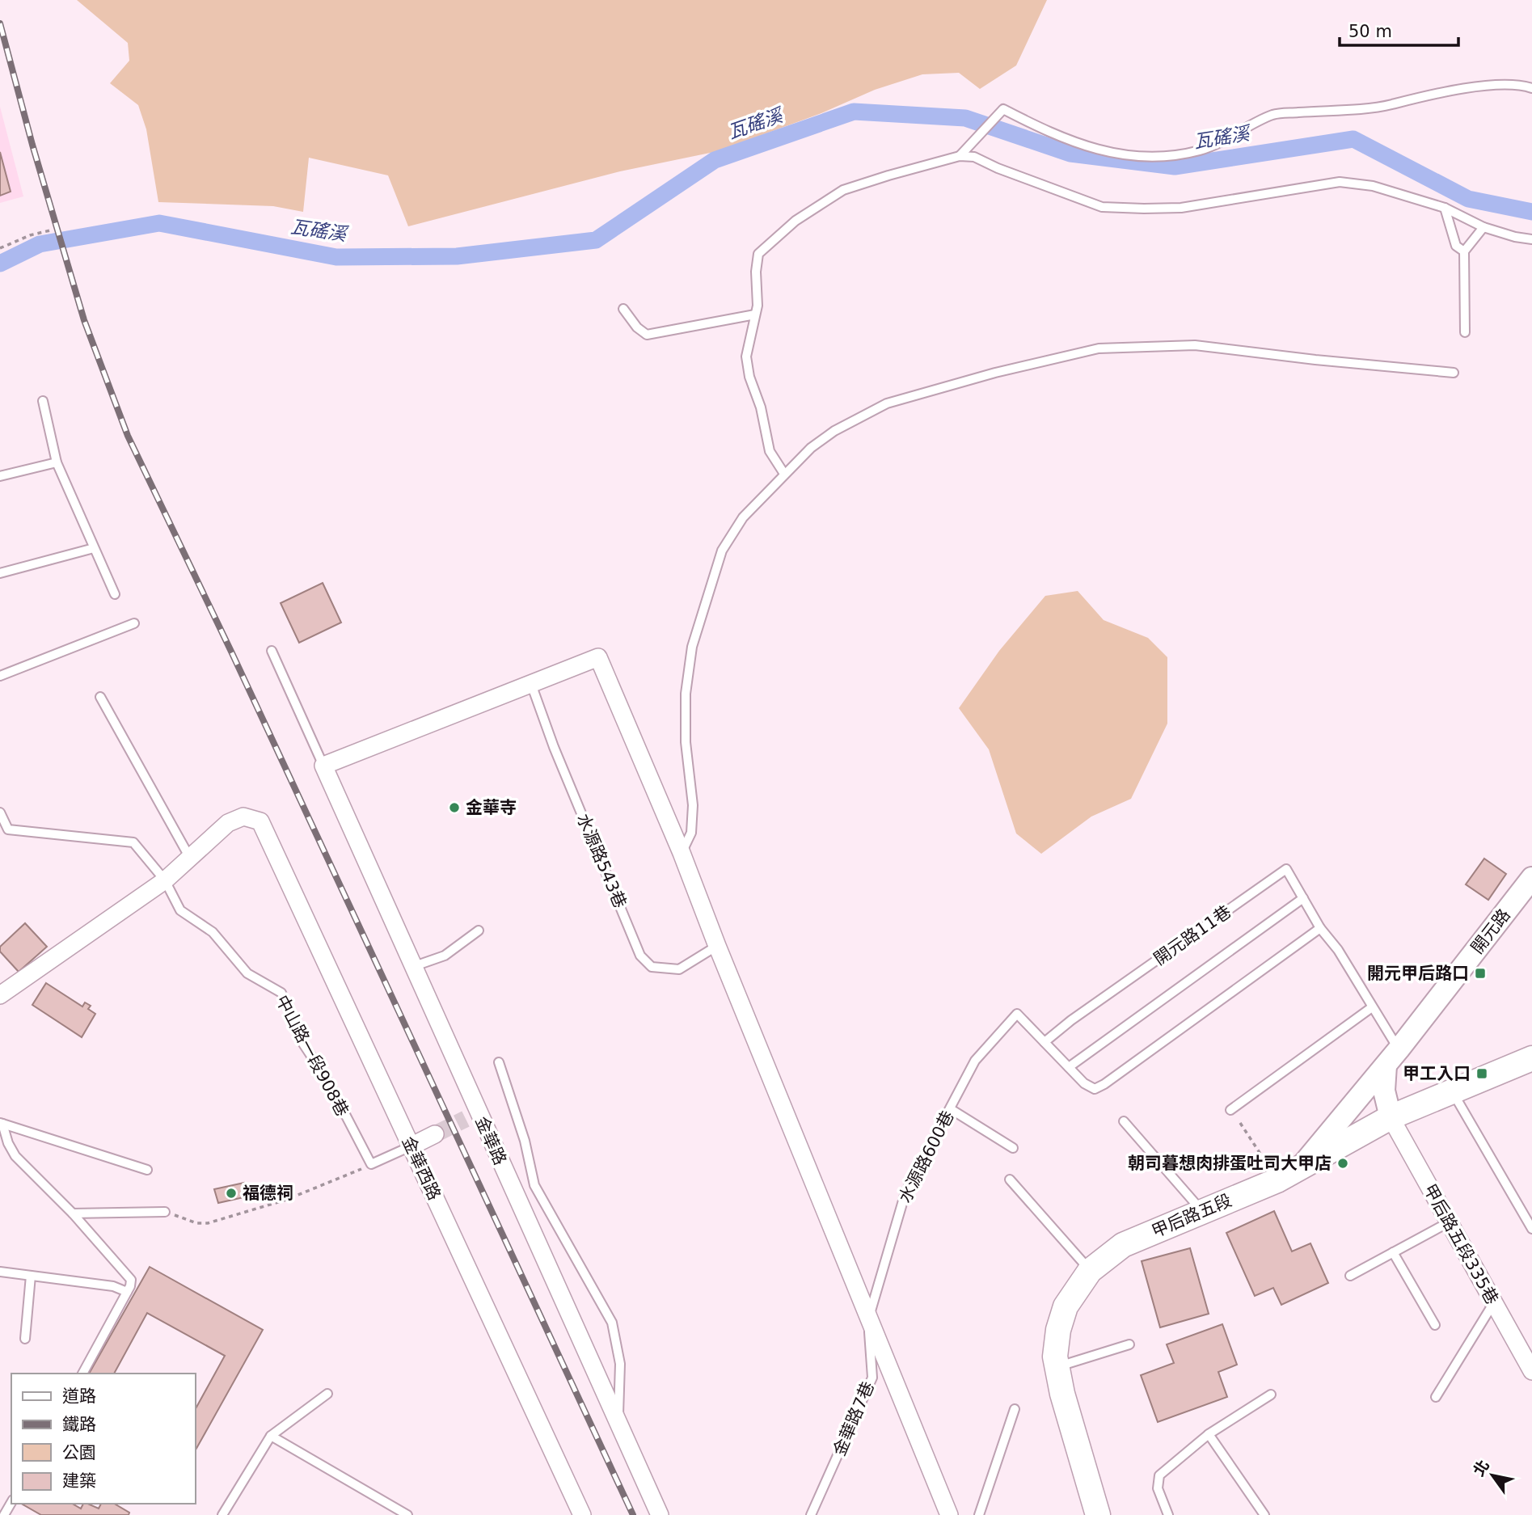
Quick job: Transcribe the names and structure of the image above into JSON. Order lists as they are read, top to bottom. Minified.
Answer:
{"streets":{"main road":["甲后路五段"],"street":["開元路","金華路","金華西路","甲后路五段335巷"],"lane":["水源路543巷","開元路11巷","中山路一段908巷","水源路600巷","金華路7巷"]},"crossings":[["開元路","開元路11巷"],["開元路","甲后路五段"],["開元路11巷","水源路600巷"],["水源路600巷","金華路7巷"],["甲后路五段","甲后路五段335巷"]],"water":["瓦磘溪"],"places":{"other":["金華寺","朝司暮想肉排蛋吐司大甲店","福德祠"],"transit":["開元甲后路口","甲工入口"]},"legend":["道路","鐵路","公園","建築"],"scale_bar":"50 m","north":"top left"}
